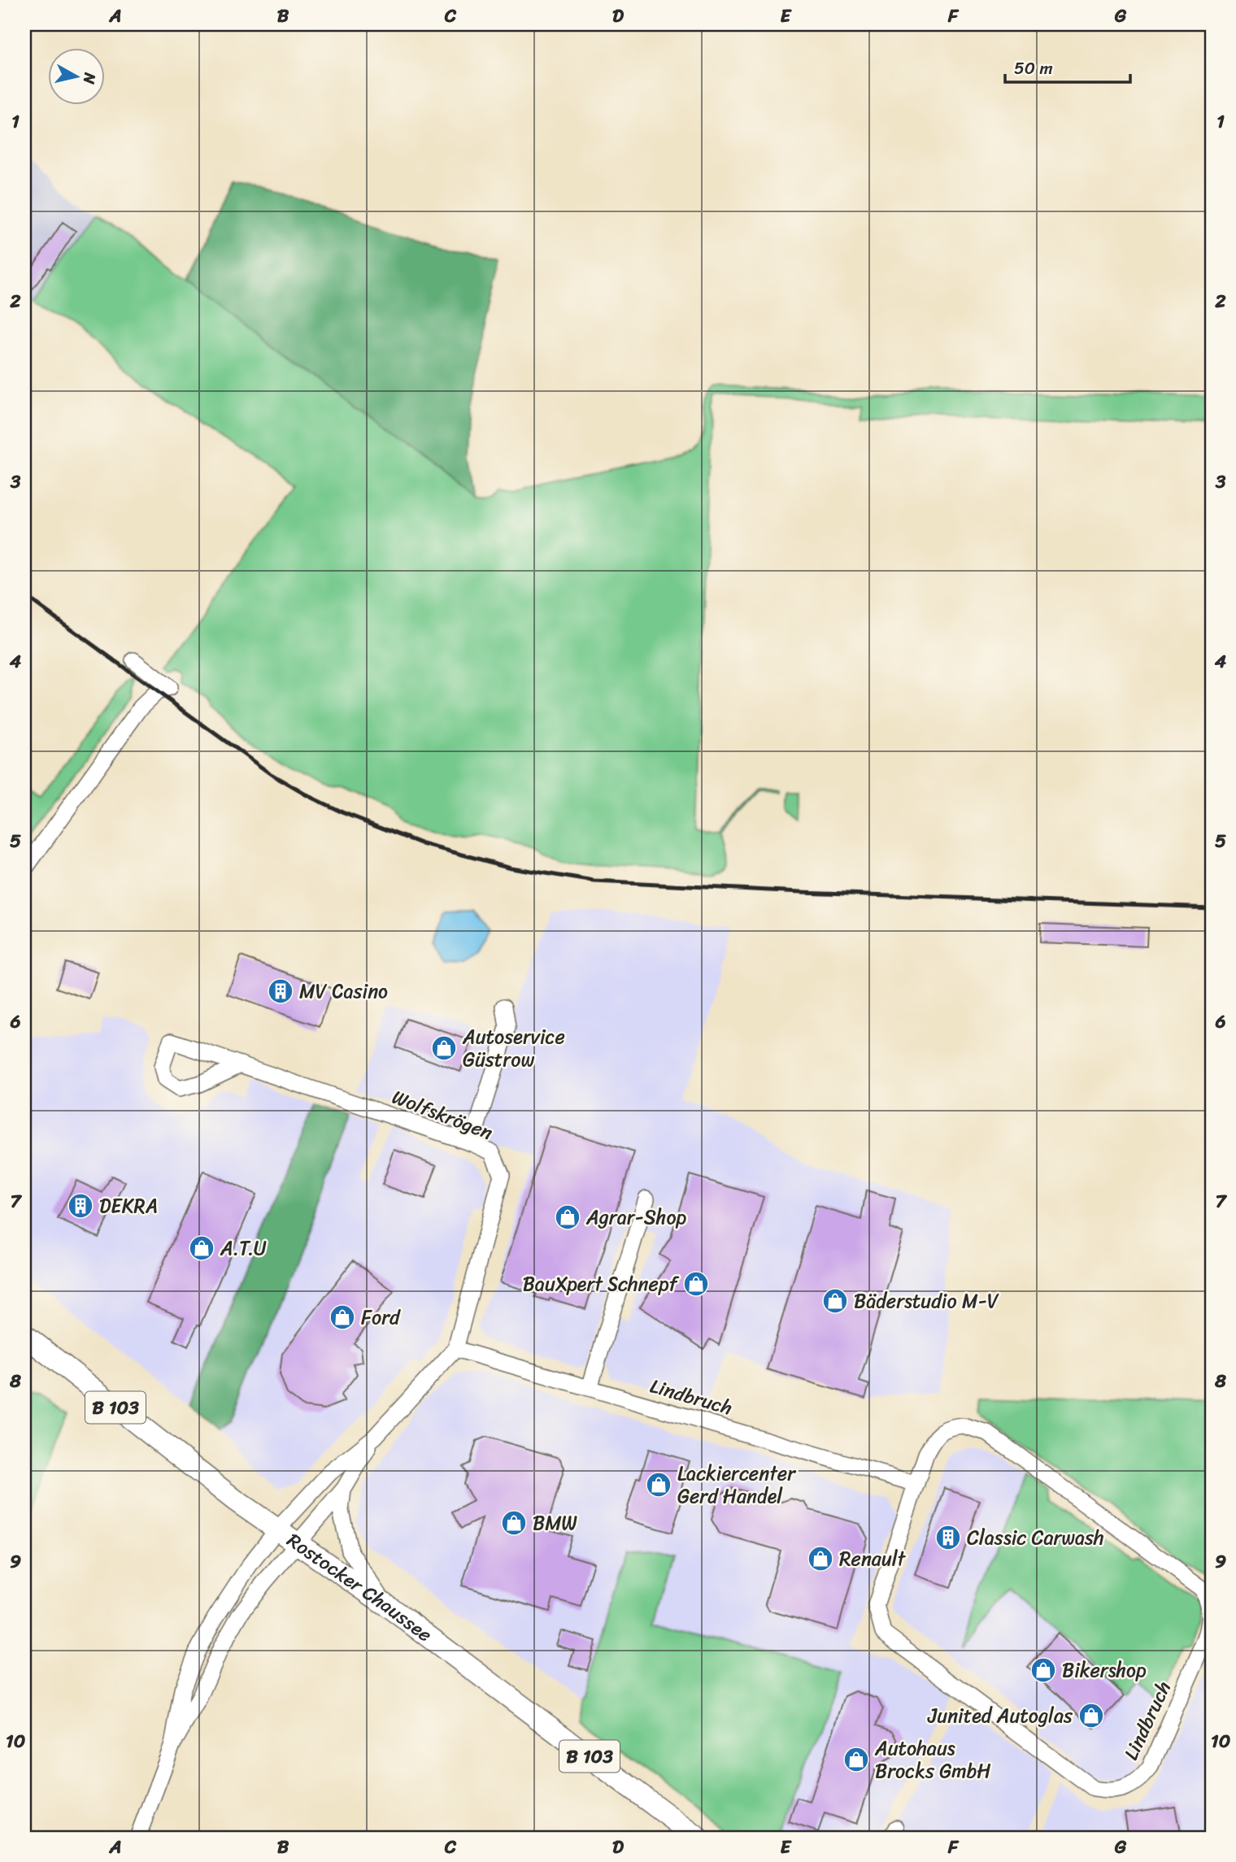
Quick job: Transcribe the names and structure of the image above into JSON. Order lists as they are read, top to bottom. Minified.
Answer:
{"streets":{"main road":["B 103","Rostocker Chaussee"],"street":["Wolfskrögen","Lindbruch"]},"crossings":[["Wolfskrögen","Lindbruch"],["Wolfskrögen","Rostocker Chaussee"]],"places":{"building":["MV Casino","DEKRA","Classic Carwash"],"shop":["Autoservice Güstrow","Agrar-Shop","A.T.U","BauXpert Schnepf","Bäderstudio M-V","Ford","Lackiercenter Gerd Handel","BMW","Renault","Bikershop","Junited Autoglas","Autohaus Brocks GmbH"]},"scale_bar":"50 m","north":"right","grid":{"columns":["A","B","C","D","E","F","G"],"rows":["1","2","3","4","5","6","7","8","9","10"]}}
